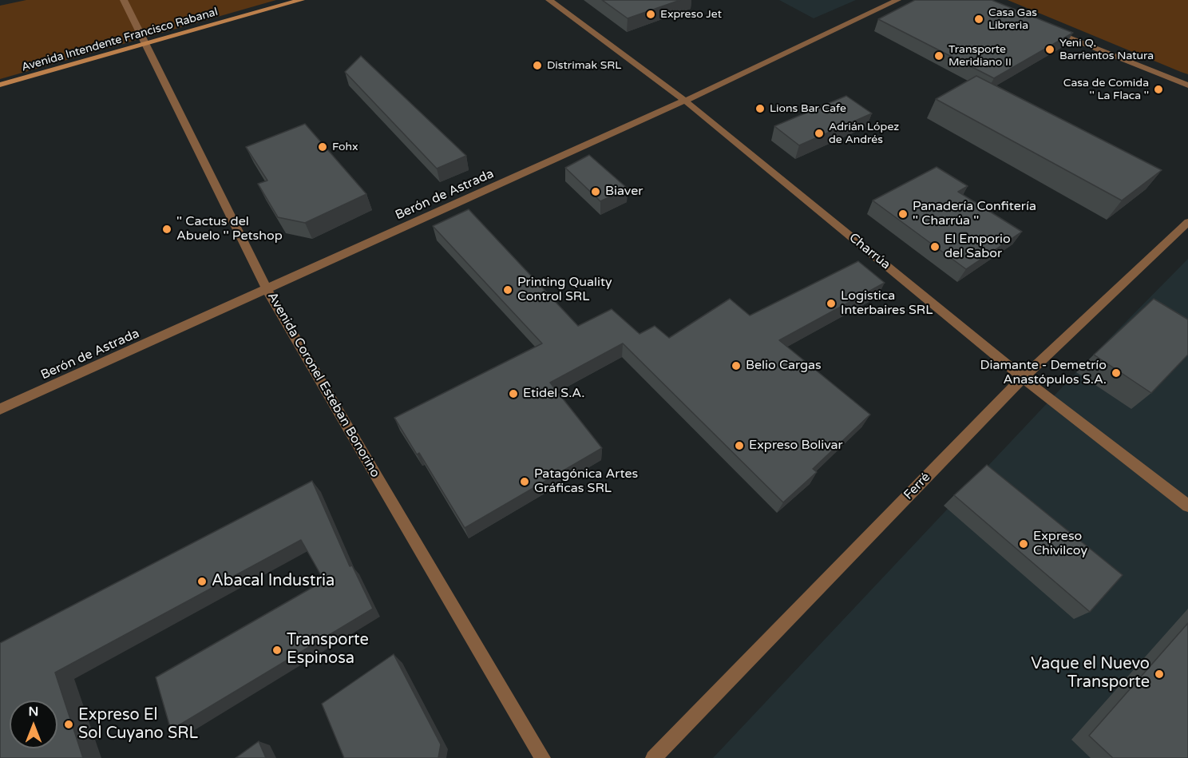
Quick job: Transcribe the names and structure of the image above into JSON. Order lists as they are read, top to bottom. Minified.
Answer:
{"streets":{"main road":["Avenida Intendente Francisco Rabanal"],"street":["Berón de Astrada","Charrúa","Avenida Coronel Esteban Bonorino","Ferré"]},"crossings":[["Avenida Intendente Francisco Rabanal","Avenida Coronel Esteban Bonorino"],["Berón de Astrada","Charrúa"],["Berón de Astrada","Avenida Coronel Esteban Bonorino"],["Charrúa","Ferré"]],"places":["Expreso Jet","Casa Gas Libreria","Yeni Q. Barrientos Natura","Transporte Meridiano II","Distrimak SRL","Casa de Comida '' La Flaca ''","Lions Bar Cafe","Adrián López de Andrés","Fohx","Biaver","Panadería Confitería '' Charrúa ''","'' Cactus del Abuelo '' Petshop","El Emporio del Sabor","Printing Quality Control SRL","Logistica Interbaires SRL","Belio Cargas","Diamante - Demetrío Anastópulos S.A.","Etidel S.A.","Expreso Bolivar","Patagónica Artes Gráficas SRL","Expreso Chivilcoy","Abacal Industria","Transporte Espinosa","Vaque el Nuevo Transporte","Expreso El Sol Cuyano SRL"],"north":"top"}
